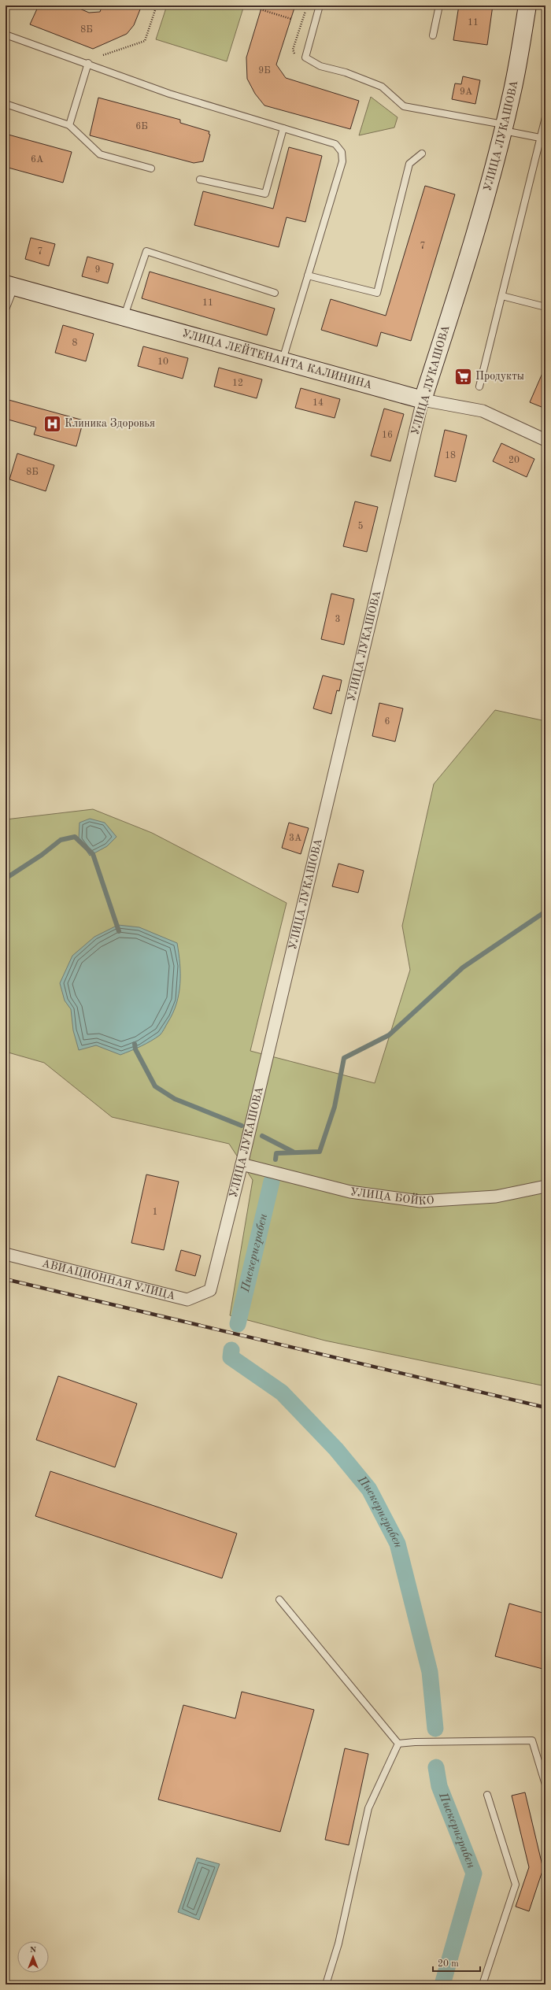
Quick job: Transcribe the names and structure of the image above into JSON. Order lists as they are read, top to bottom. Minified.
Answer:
{"streets":{"main road":["УЛИЦА ЛУКАШОВА","УЛИЦА ЛЕЙТЕНАНТА КАЛИНИНА"],"street":["УЛИЦА БОЙКО","АВИАЦИОННАЯ УЛИЦА"]},"crossings":[["УЛИЦА ЛУКАШОВА","УЛИЦА ЛЕЙТЕНАНТА КАЛИНИНА"],["УЛИЦА ЛУКАШОВА","УЛИЦА БОЙКО"],["УЛИЦА ЛУКАШОВА","АВИАЦИОННАЯ УЛИЦА"]],"water":["Пискериграбен"],"places":{"supermarket":["Продукты"],"hospital":["Клиника Здоровья"]},"house_numbers":["11","8Б","9Б","9А","6Б","6А","7","7","9","11","8","10","12","14","16","18","20","8Б","5","3","6","3А","1"],"scale_bar":"20 m","north":"top"}
